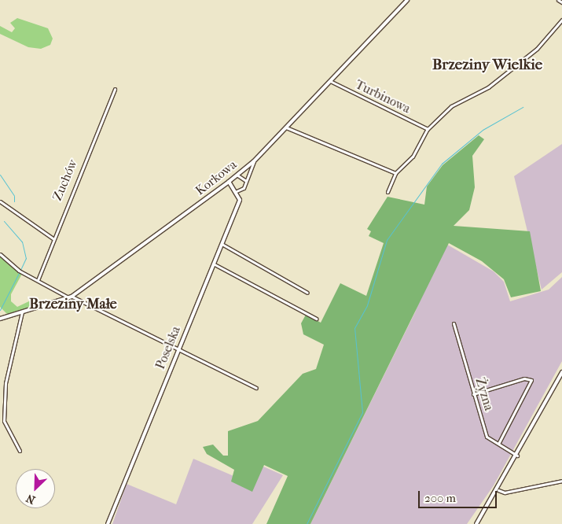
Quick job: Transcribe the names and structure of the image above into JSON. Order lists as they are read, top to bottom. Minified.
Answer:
{"streets":{"street":["Turbinowa","Korkowa","Zuchów","Poselska","Żyzna"]},"crossings":[["Turbinowa","Korkowa"]],"districts":["Brzeziny Wielkie","Brzeziny Małe"],"scale_bar":"200 m","north":"bottom left"}
